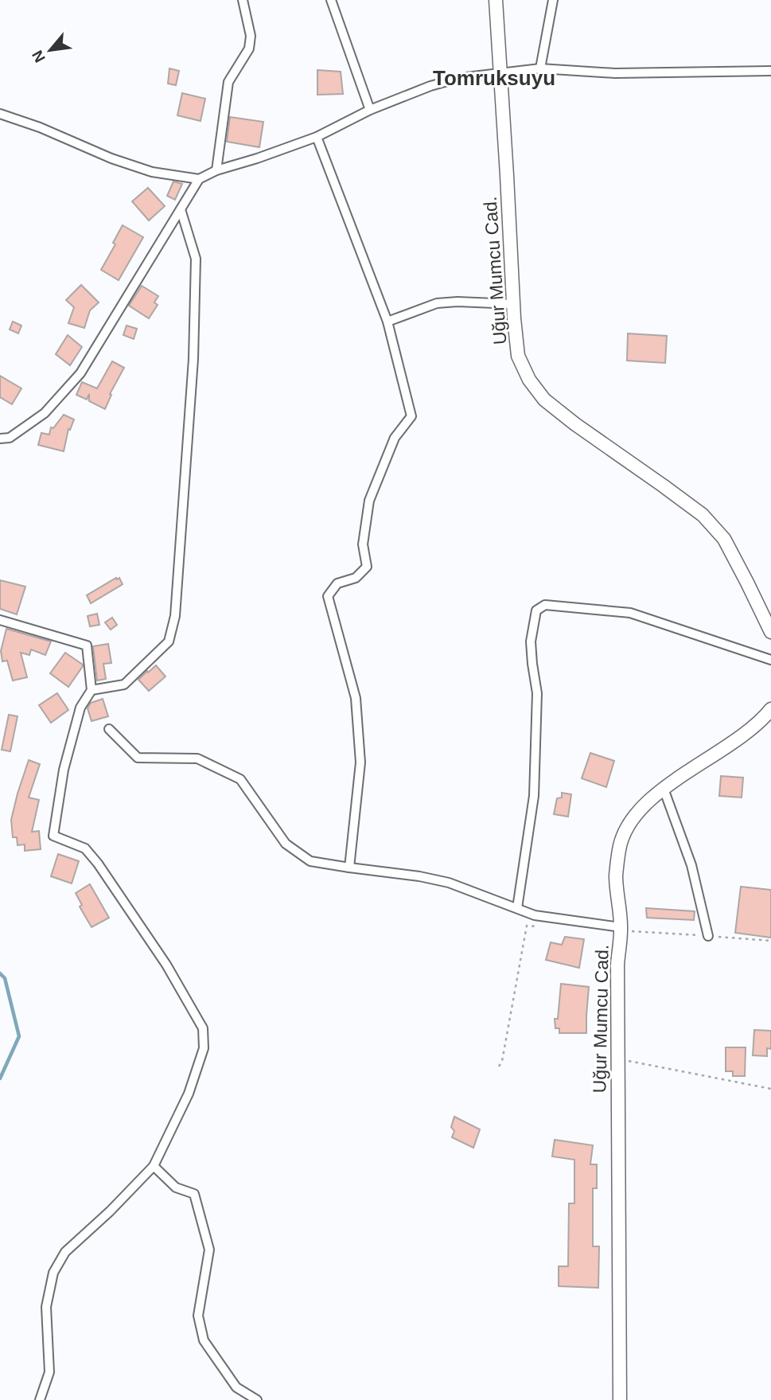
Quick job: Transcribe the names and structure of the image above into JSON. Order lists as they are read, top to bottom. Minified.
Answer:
{"streets":{"street":["Uğur Mumcu Cad."]},"districts":["Tomruksuyu"],"north":"bottom left"}
